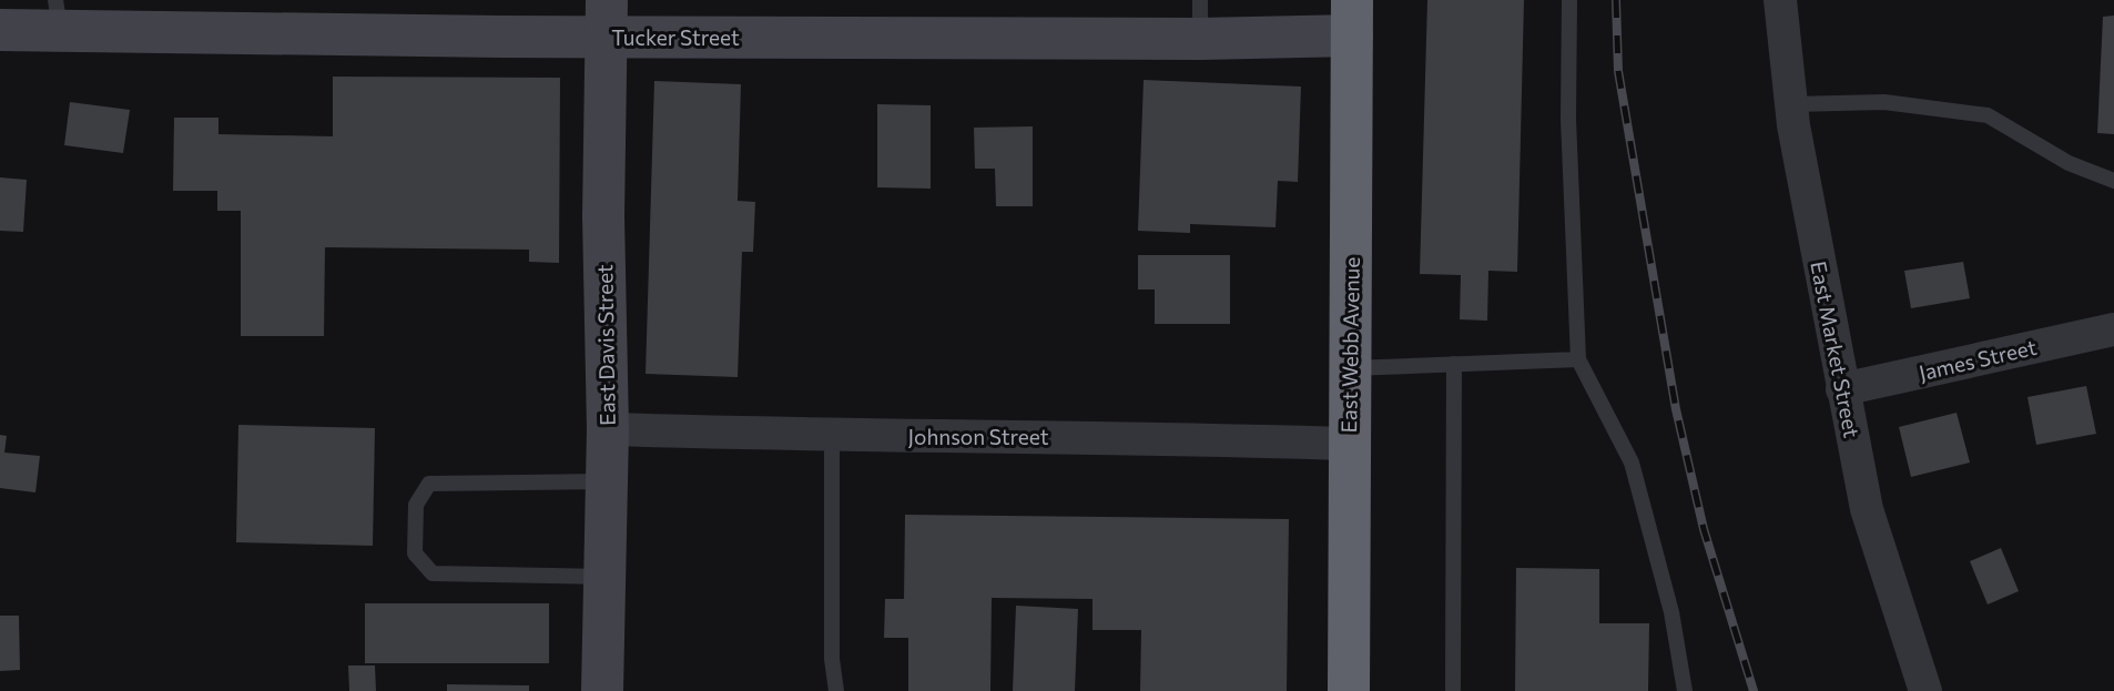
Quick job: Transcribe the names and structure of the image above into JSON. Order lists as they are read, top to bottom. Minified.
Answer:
{"streets":{"highway":["East Webb Avenue"],"street":["Tucker Street","East Davis Street","East Market Street","James Street","Johnson Street"]},"crossings":[["Tucker Street","East Davis Street"],["Tucker Street","East Webb Avenue"],["East Davis Street","Johnson Street"],["East Webb Avenue","Johnson Street"],["East Market Street","James Street"]]}
